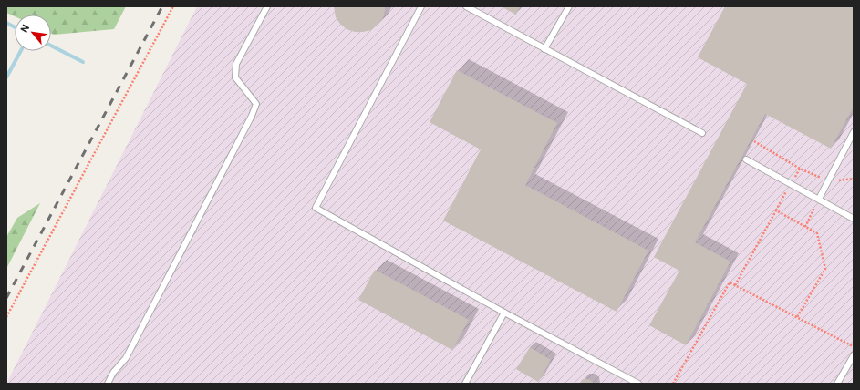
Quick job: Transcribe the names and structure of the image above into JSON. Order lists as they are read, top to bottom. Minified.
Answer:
{"north":"top left"}
